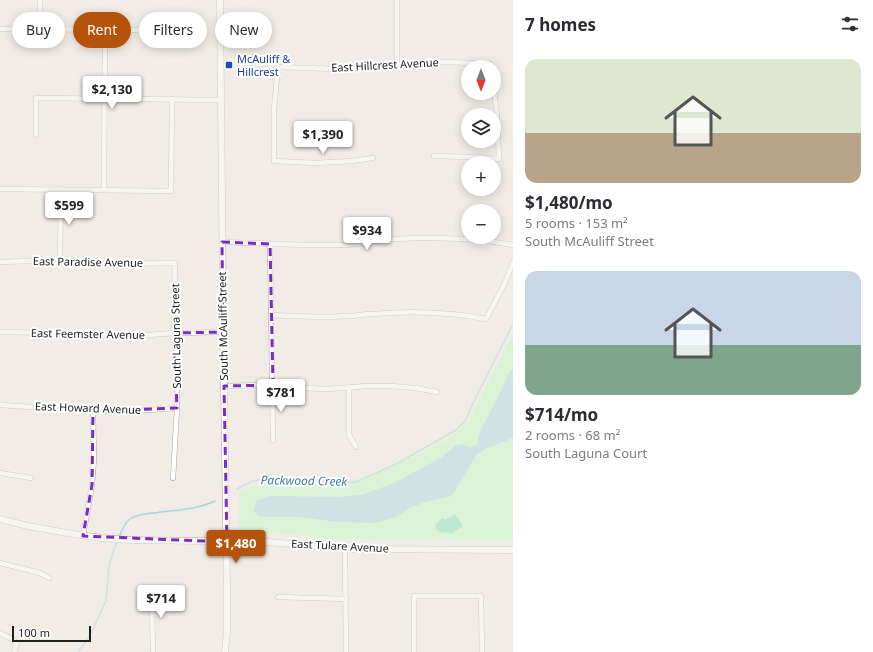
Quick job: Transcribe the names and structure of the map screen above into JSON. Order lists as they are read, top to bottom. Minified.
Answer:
{"streets":{"street":["East Hillcrest Avenue","East Paradise Avenue","South McAuliff Street","East Feemster Avenue","South Laguna Street","East Howard Avenue","East Tulare Avenue"]},"crossings":[["East Paradise Avenue","South Laguna Street"],["South McAuliff Street","East Feemster Avenue"],["South McAuliff Street","East Tulare Avenue"],["East Feemster Avenue","South Laguna Street"],["South Laguna Street","East Howard Avenue"]],"water":["Packwood Creek"],"places":{"transit":["McAuliff & Hillcrest"]},"scale_bar":"100 m","north":"bottom","page":{"heading":"7 homes","chip":["Buy","Rent","Filters","New"],"list":[{"name":"$1,480/mo","note":"5 rooms · 153 m² · South McAuliff Street"},{"name":"$714/mo","note":"2 rooms · 68 m² · South Laguna Court"}],"map_buttons":["+","−"],"price":["$2,130","$1,390","$599","$934","$781","$1,480","$714"],"scale":"100 m"}}
